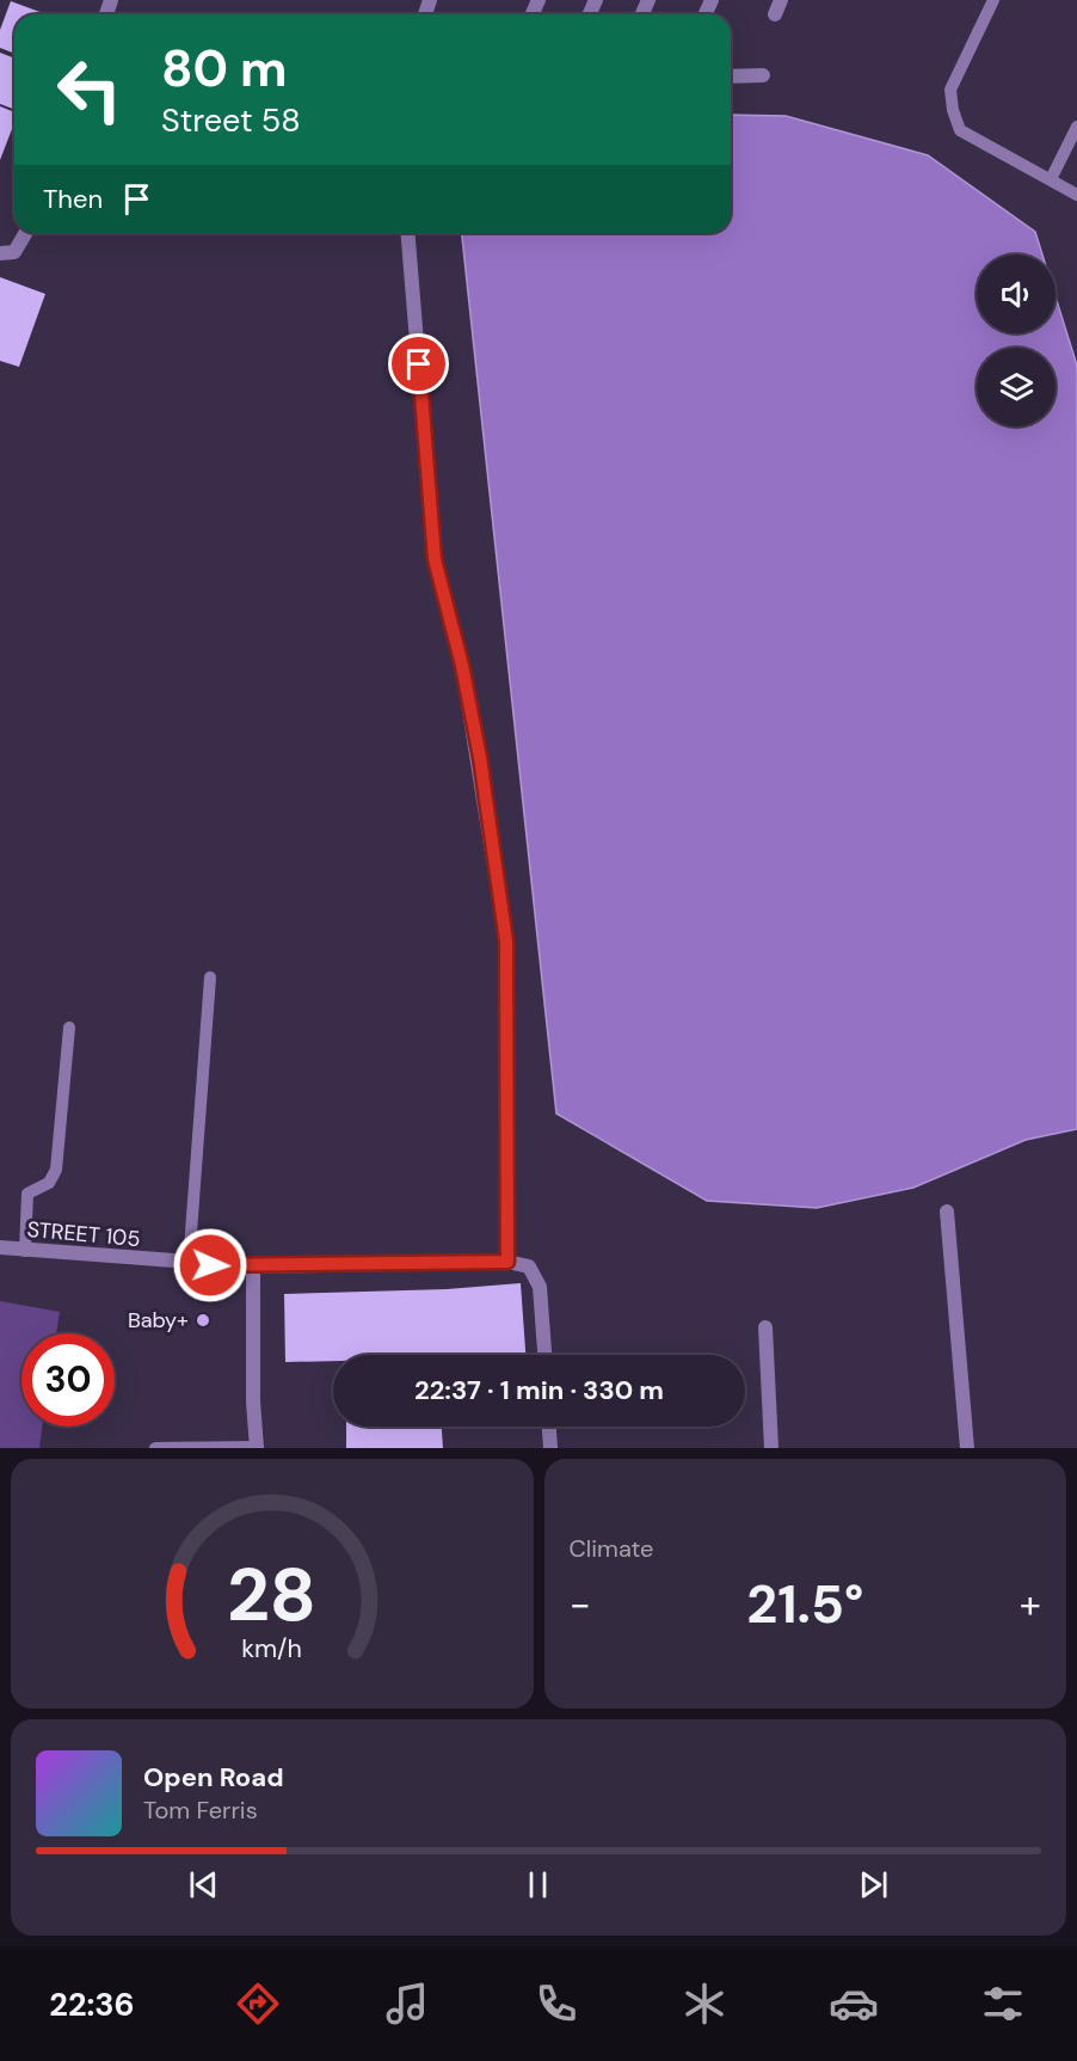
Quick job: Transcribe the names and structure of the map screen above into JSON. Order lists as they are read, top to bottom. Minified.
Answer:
{"streets":{"street":["STREET 105"]},"places":["Baby+"],"page":{"turn":["80 m","Street 58"],"then":"Then","limit":"30","trip":"22:37 · 1 min · 330 m","tile":"Climate","heat":["−","21.5°","+"],"song":["Open Road","Tom Ferris"],"tabs":"22:36","gauge":["28","km/h"]}}
